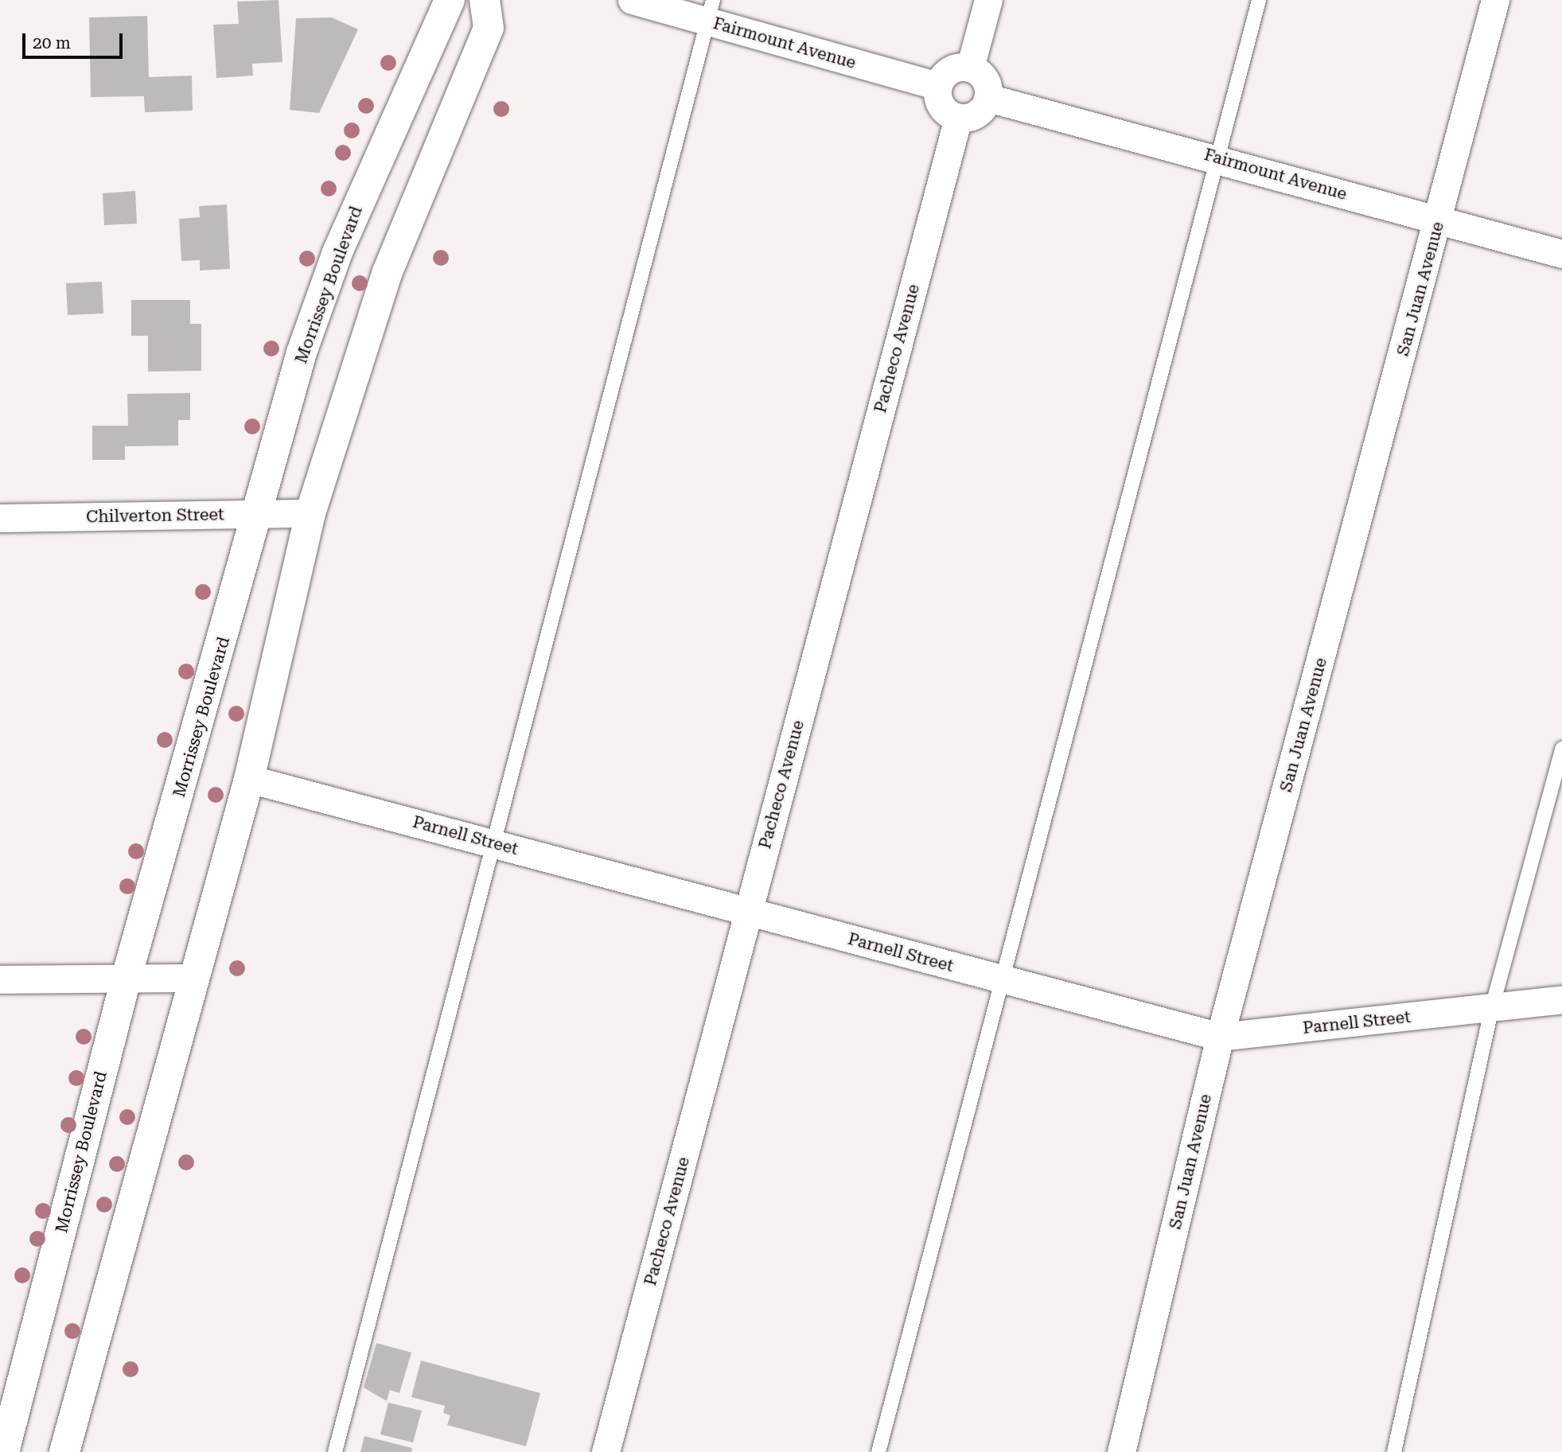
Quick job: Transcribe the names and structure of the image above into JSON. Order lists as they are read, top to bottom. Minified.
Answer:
{"streets":{"main road":["Morrissey Boulevard"],"street":["Fairmount Avenue","San Juan Avenue","Pacheco Avenue","Chilverton Street","Parnell Street"]},"crossings":[["Fairmount Avenue","San Juan Avenue"],["Fairmount Avenue","Pacheco Avenue"],["Morrissey Boulevard","Chilverton Street"],["San Juan Avenue","Parnell Street"],["Pacheco Avenue","Parnell Street"]],"scale_bar":"20 m"}
